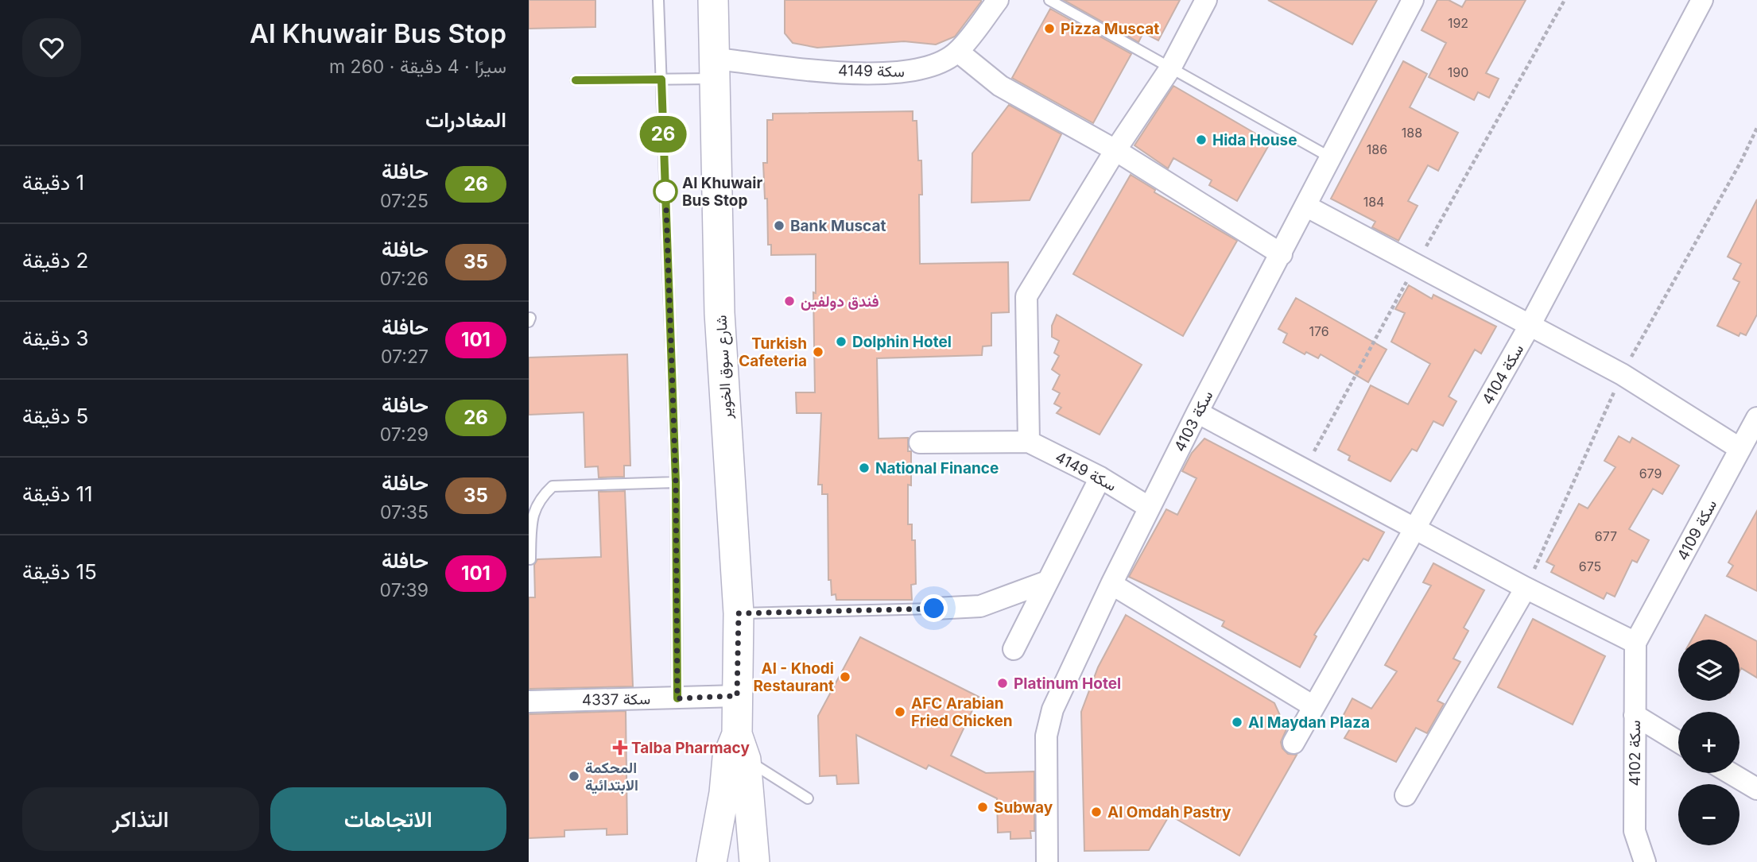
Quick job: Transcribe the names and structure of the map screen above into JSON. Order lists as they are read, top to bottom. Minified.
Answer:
{"streets":{"street":["سكة 4149","شارع سوق الخوير","سكة 4104","سكة 4103","سكة 4109","سكة 4337","سكة 4102"]},"crossings":[["سكة 4149","شارع سوق الخوير"],["سكة 4149","سكة 4103"],["شارع سوق الخوير","سكة 4337"],["سكة 4109","سكة 4102"]],"places":{"other":["Pizza Muscat","Hida House","Al Khuwair Bus Stop","Bank Muscat","فندق دولفين","Dolphin Hotel","Turkish Cafeteria","National Finance","Al - Khodi Restaurant","Platinum Hotel","AFC Arabian Fried Chicken","Al Maydan Plaza","المحكمة الابتدائية","Subway","Al Omdah Pastry"],"health":["Talba Pharmacy"]},"lines":["bus line 26"],"house_numbers":["192","190","188","186","184","176","679","677","675"],"page":{"on_map":"26","heading":[["Al Khuwair Bus Stop","سيرًا · 4 دقيقة · 260 m"],"المغادرات"],"list":[{"mark":"26","name":"حافلة","note":"07:25","value":"1 دقيقة"},{"mark":"35","name":"حافلة","note":"07:26","value":"2 دقيقة"},{"mark":"101","name":"حافلة","note":"07:27","value":"3 دقيقة"},{"mark":"26","name":"حافلة","note":"07:29","value":"5 دقيقة"},{"mark":"35","name":"حافلة","note":"07:35","value":"11 دقيقة"},{"mark":"101","name":"حافلة","note":"07:39","value":"15 دقيقة"}],"map_buttons":["+","−"],"buttons":["الاتجاهات","التذاكر"]}}
